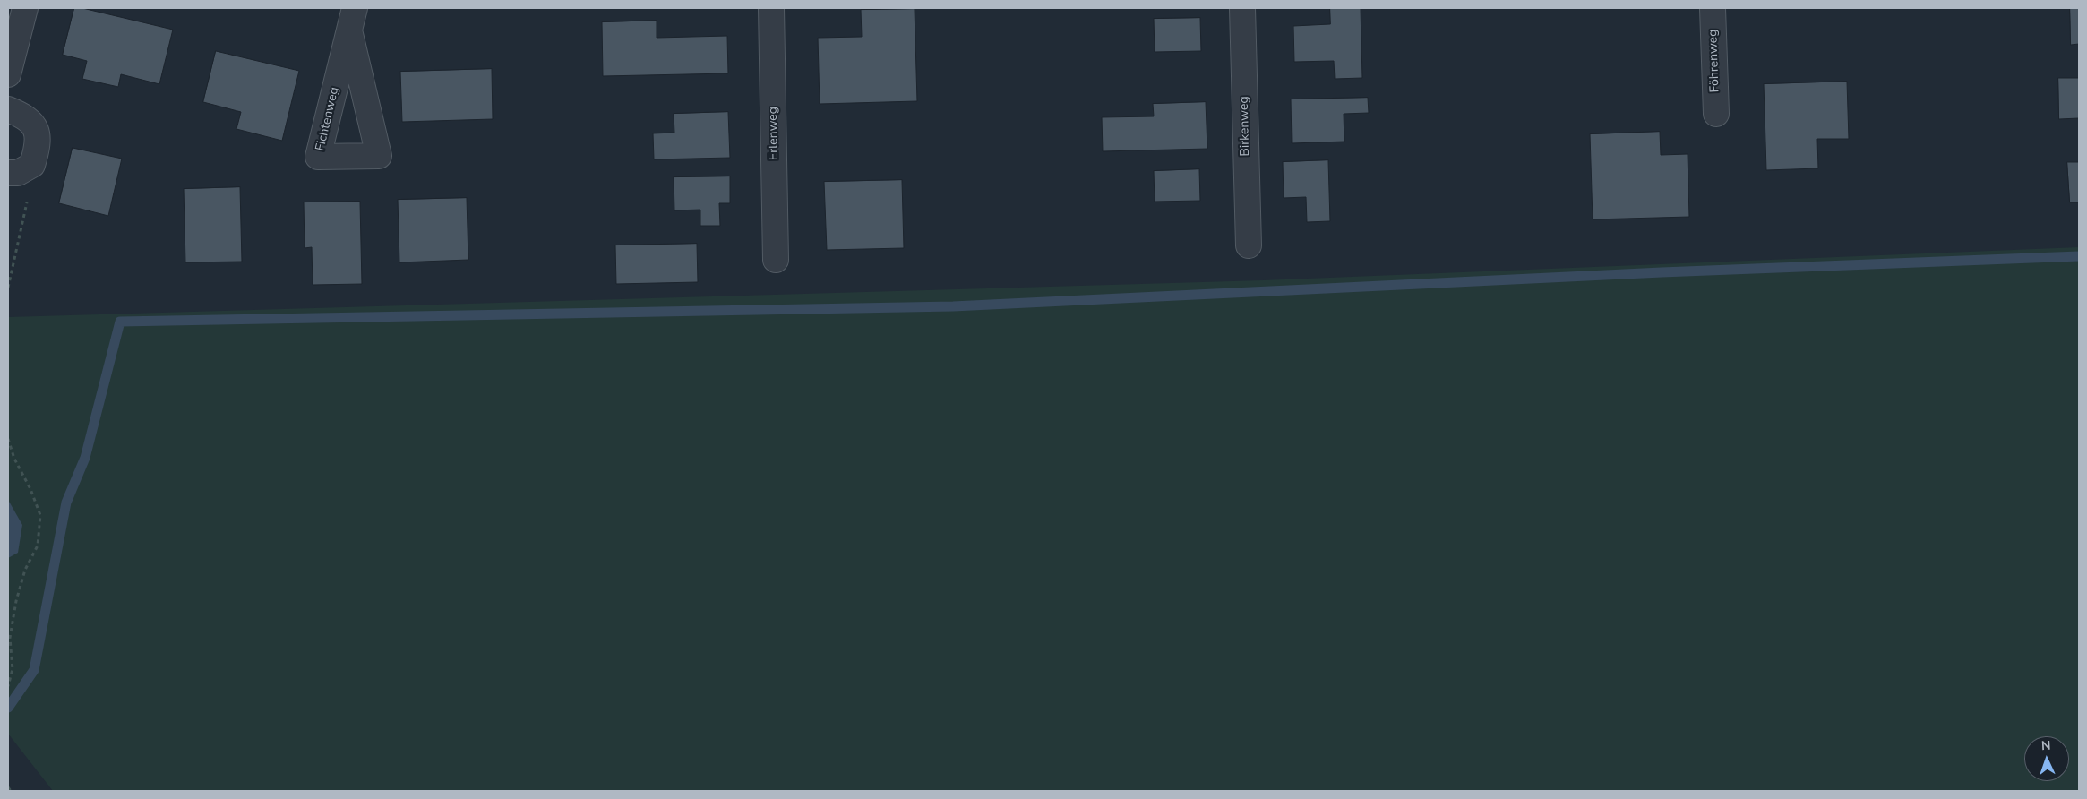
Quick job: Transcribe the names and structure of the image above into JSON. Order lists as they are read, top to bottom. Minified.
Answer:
{"streets":{"street":["Föhrenweg","Fichtenweg","Birkenweg","Erlenweg"]},"north":"top"}
